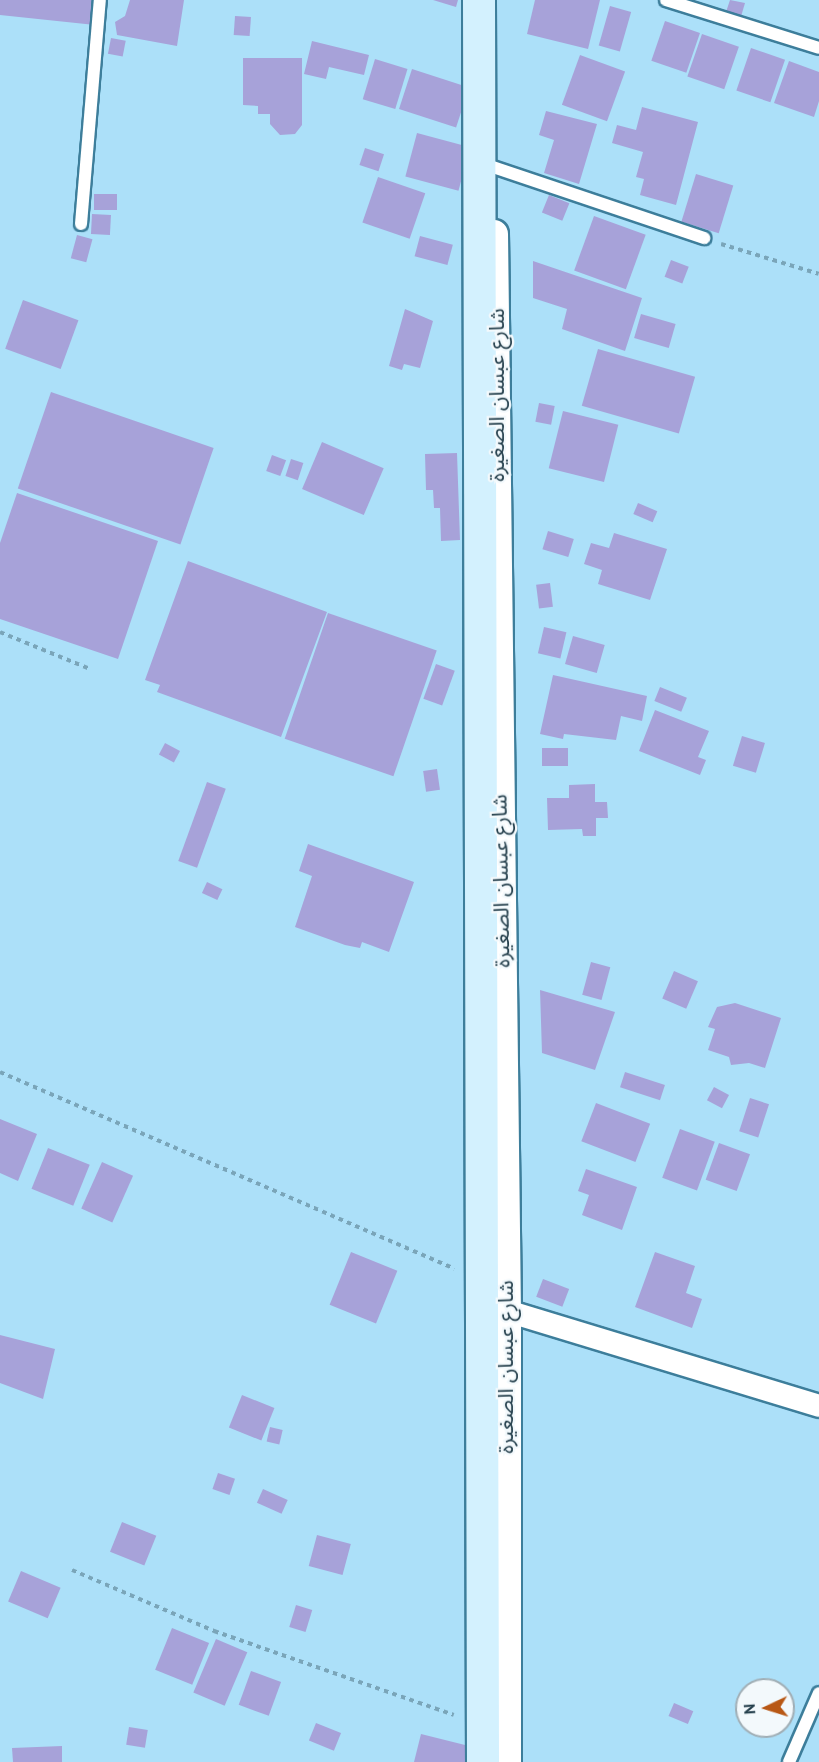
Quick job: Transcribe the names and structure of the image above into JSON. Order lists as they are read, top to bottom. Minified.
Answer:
{"streets":{"main road":["شارع عبسان الصغيرة"]},"north":"left"}
